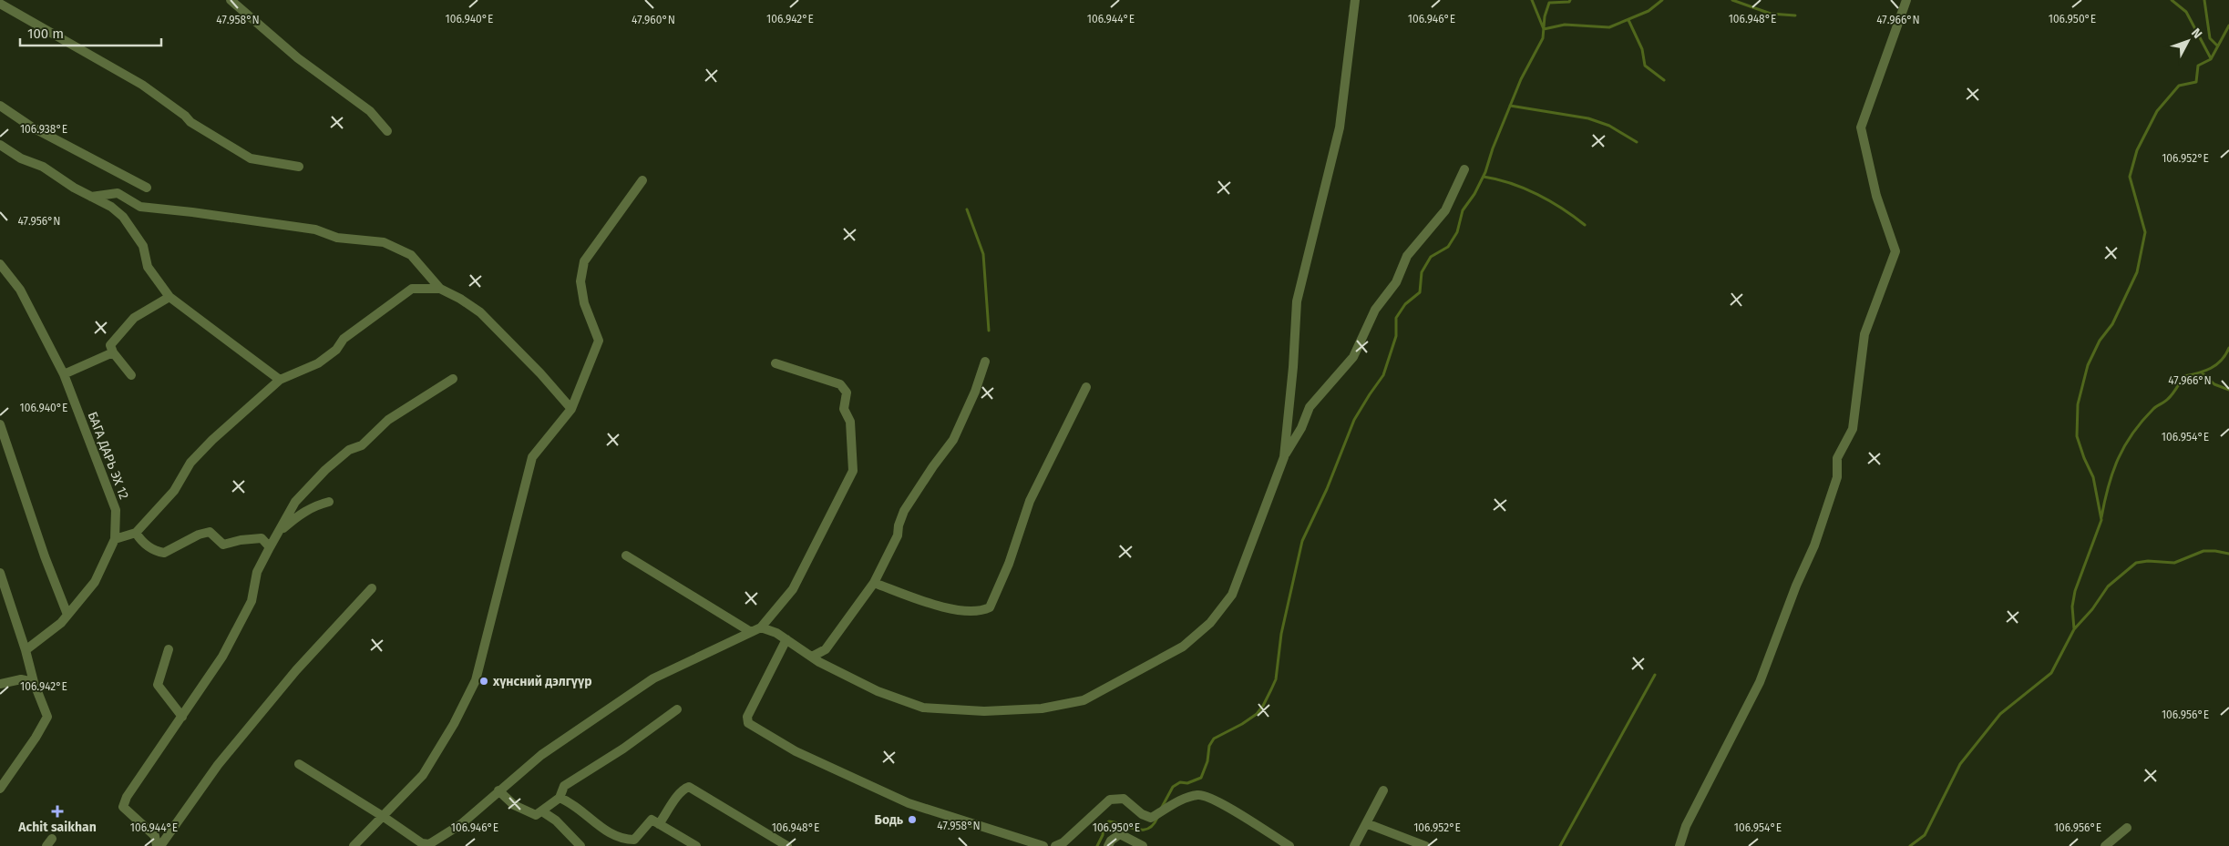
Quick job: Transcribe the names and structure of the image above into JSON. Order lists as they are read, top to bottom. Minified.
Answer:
{"streets":{"street":["БАГА ДАРЬ ЭХ 12"]},"places":{"other":["хүнсний дэлгүүр","Бодь"],"health":["Achit saikhan"]},"scale_bar":"100 m","north":"top right","coordinates":["106.940°E","106.942°E","106.944°E","106.946°E","106.948°E","106.950°E","47.958°N","47.960°N","47.966°N","106.938°E","106.952°E","47.956°N","106.954°E","106.956°E"]}
